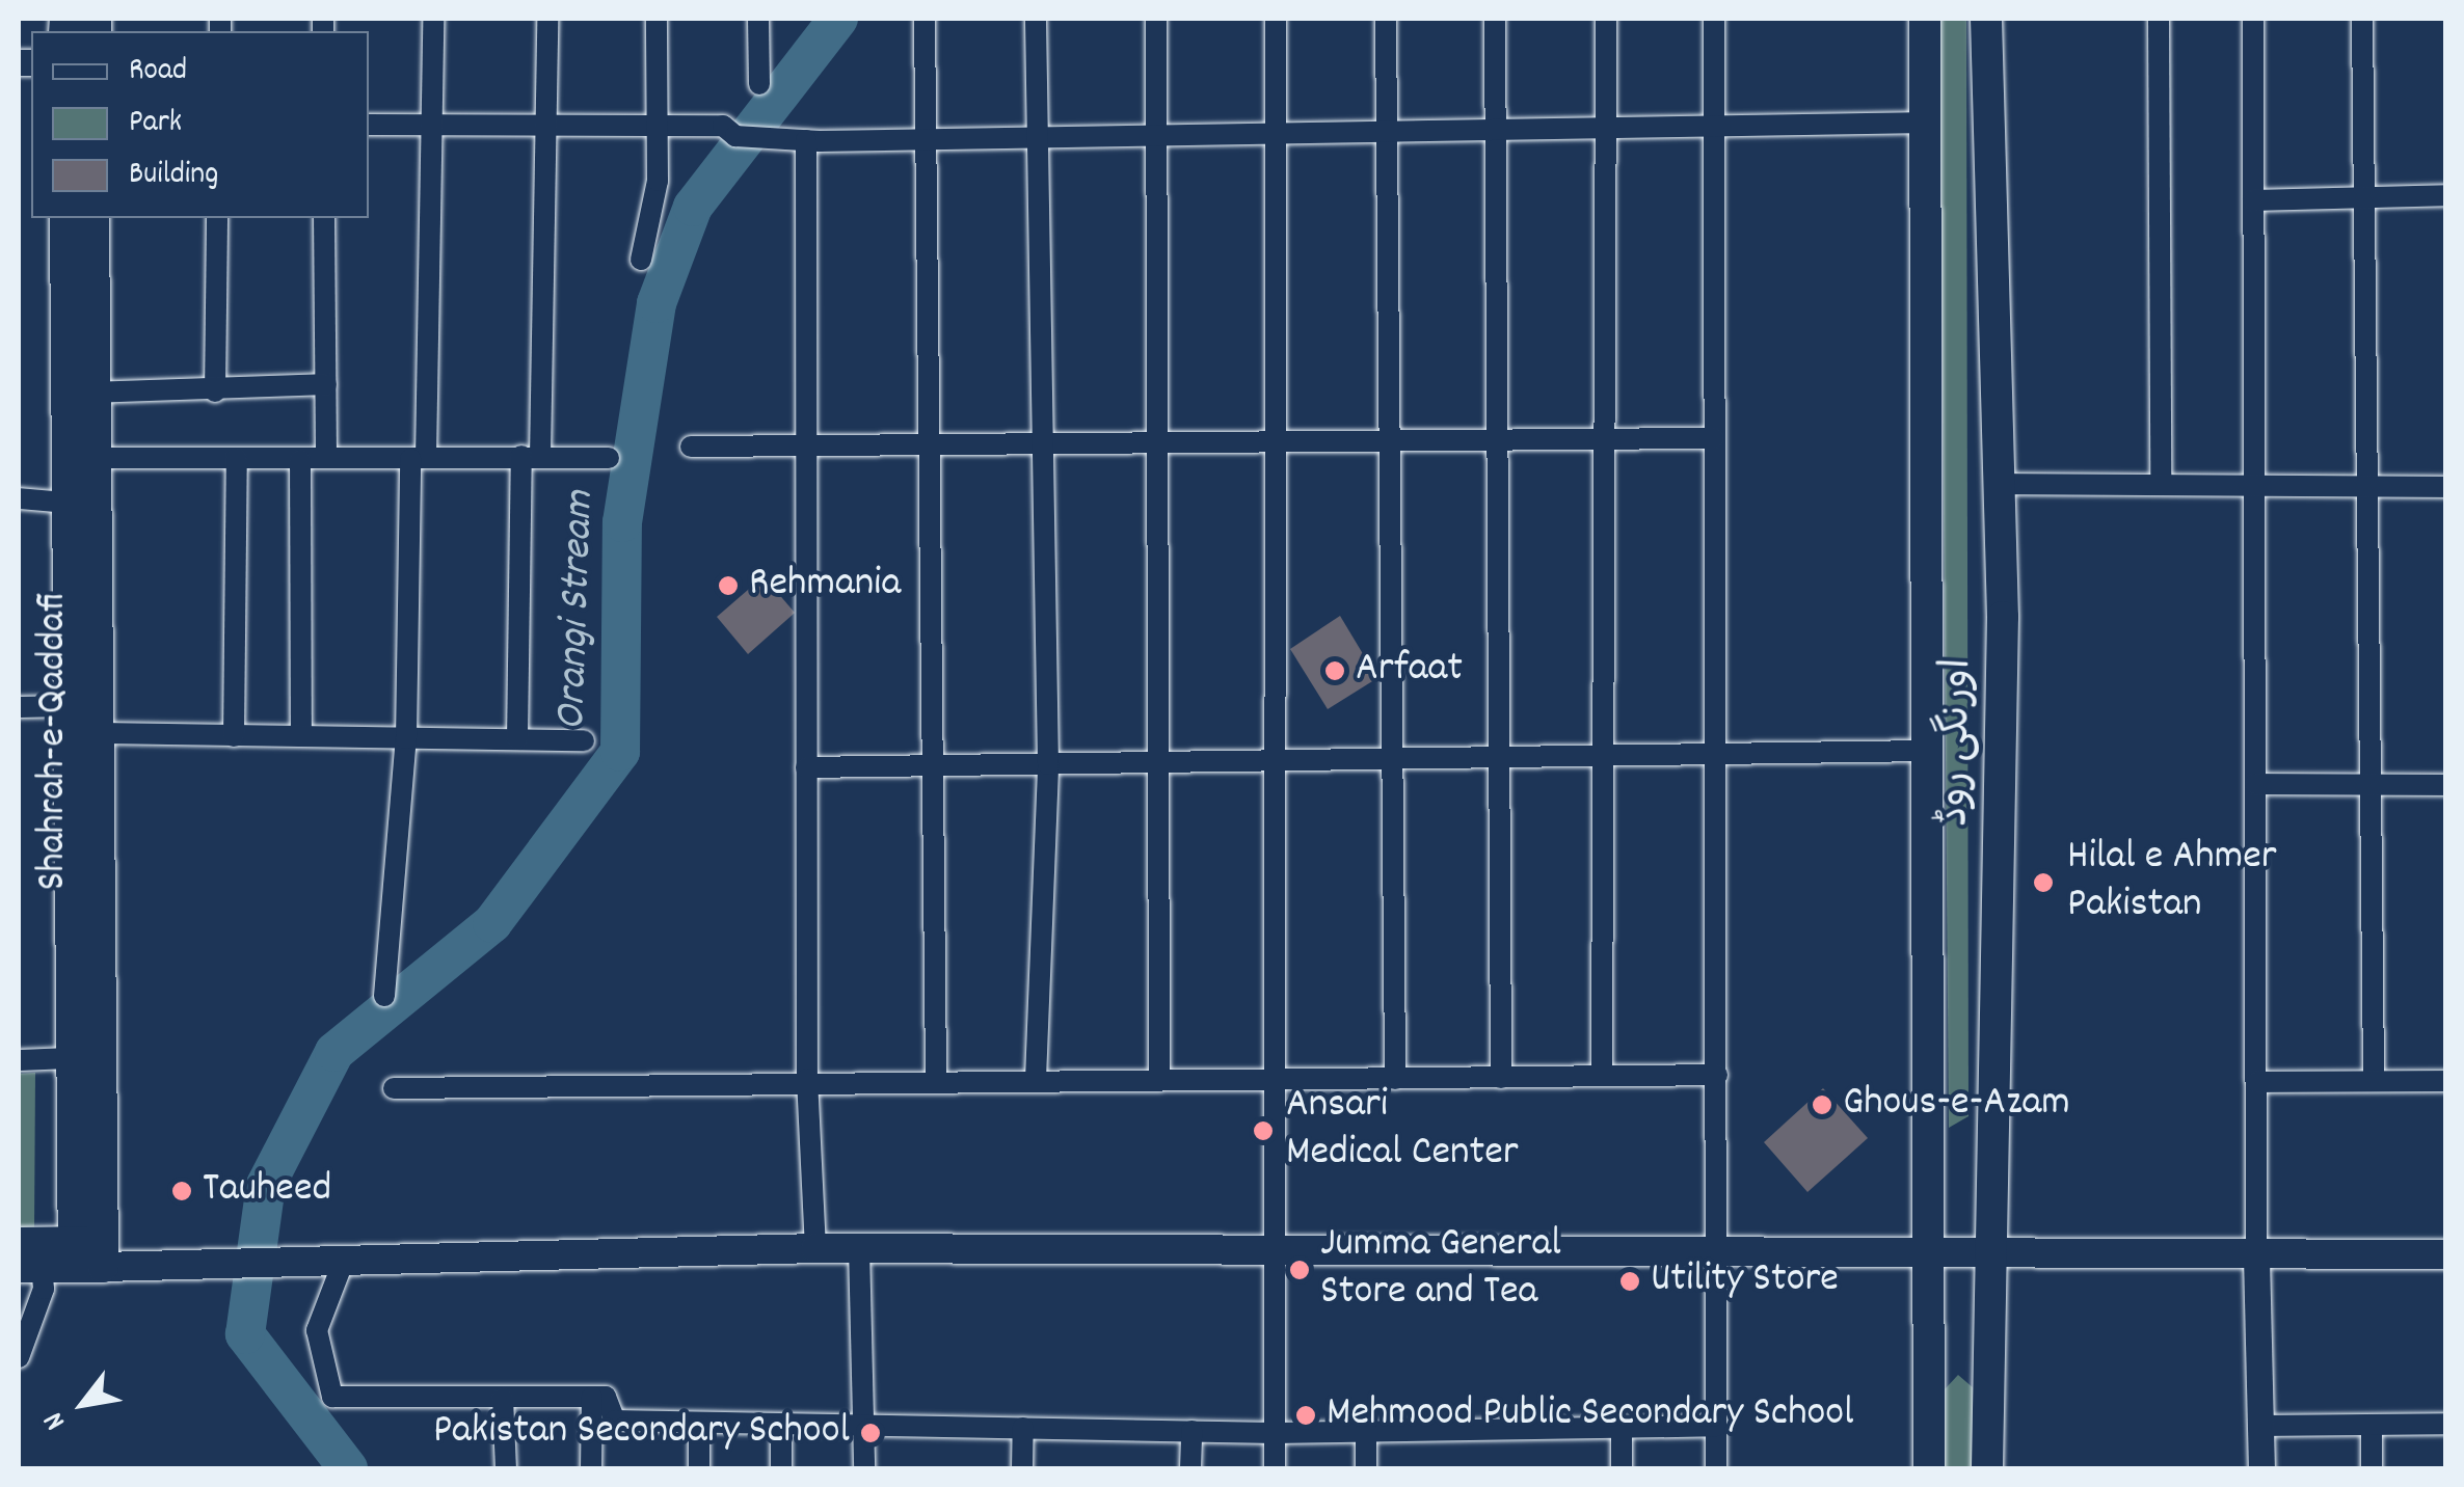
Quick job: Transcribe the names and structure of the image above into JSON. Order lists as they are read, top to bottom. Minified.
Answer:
{"streets":{"main road":["Shahrah-e-Qaddafi","اورنگی روڈ"]},"water":["Orangi Stream"],"places":["Rehmania","Arfaat","Hilal e Ahmer Pakistan","Ghous-e-Azam","Ansari Medical Center","Tauheed","Jumma General Store and Tea","Utility Store","Mehmood Public Secondary School","Pakistan Secondary School"],"legend":["Road","Park","Building"],"north":"bottom left"}
